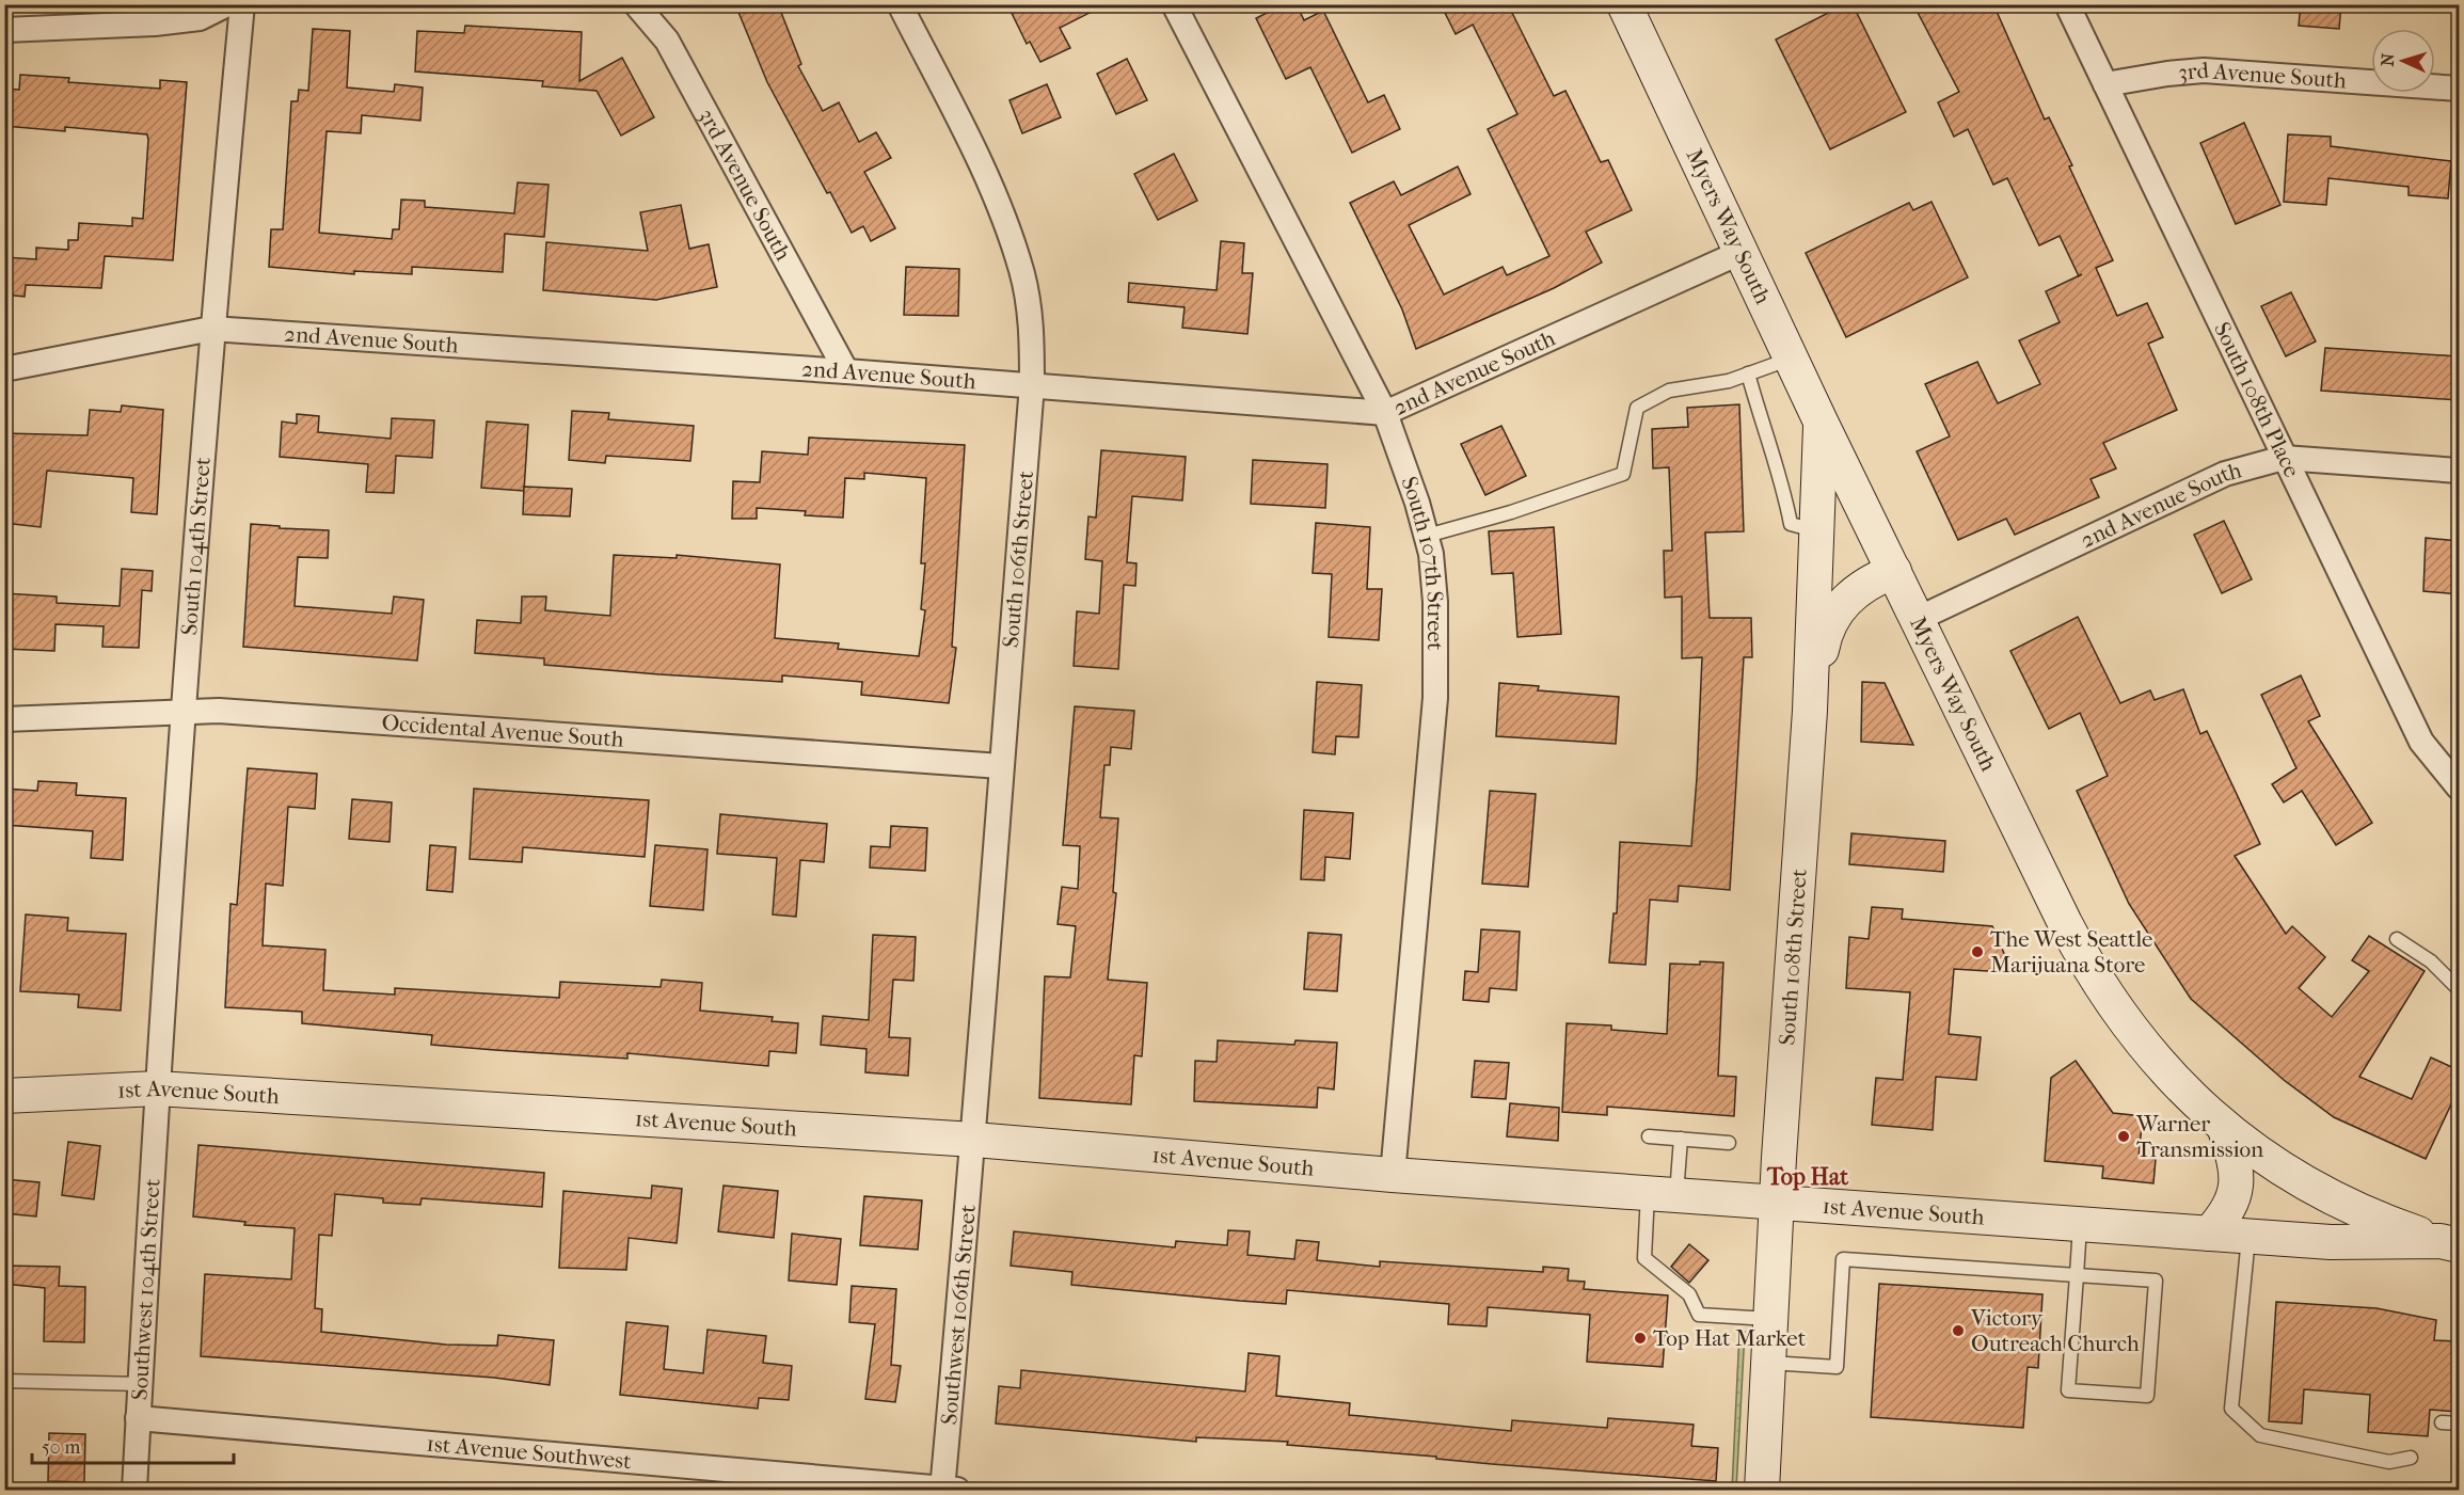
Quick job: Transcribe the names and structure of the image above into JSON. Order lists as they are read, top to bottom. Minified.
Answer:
{"streets":{"street":["3rd Avenue South","Myers Way South","2nd Avenue South","South 108th Place","South 104th Street","South 106th Street","South 107th Street","Occidental Avenue South","South 108th Street","1st Avenue South","Southwest 104th Street","Southwest 106th Street","1st Avenue Southwest"]},"crossings":[["3rd Avenue South","2nd Avenue South"],["3rd Avenue South","South 108th Place"],["Myers Way South","2nd Avenue South"],["Myers Way South","South 108th Street"],["Myers Way South","1st Avenue South"],["2nd Avenue South","South 108th Place"],["2nd Avenue South","South 104th Street"],["2nd Avenue South","South 106th Street"],["2nd Avenue South","South 107th Street"],["South 104th Street","Occidental Avenue South"],["South 104th Street","1st Avenue South"],["South 104th Street","Southwest 104th Street"],["South 106th Street","Occidental Avenue South"],["South 106th Street","1st Avenue South"],["South 106th Street","Southwest 106th Street"],["South 107th Street","1st Avenue South"],["South 108th Street","1st Avenue South"],["1st Avenue South","Southwest 104th Street"],["1st Avenue South","Southwest 106th Street"],["Southwest 104th Street","1st Avenue Southwest"],["Southwest 106th Street","1st Avenue Southwest"]],"districts":["Top Hat"],"places":["The West Seattle Marijuana Store","Warner Transmission","Victory Outreach Church","Top Hat Market"],"scale_bar":"50 m","north":"left"}
